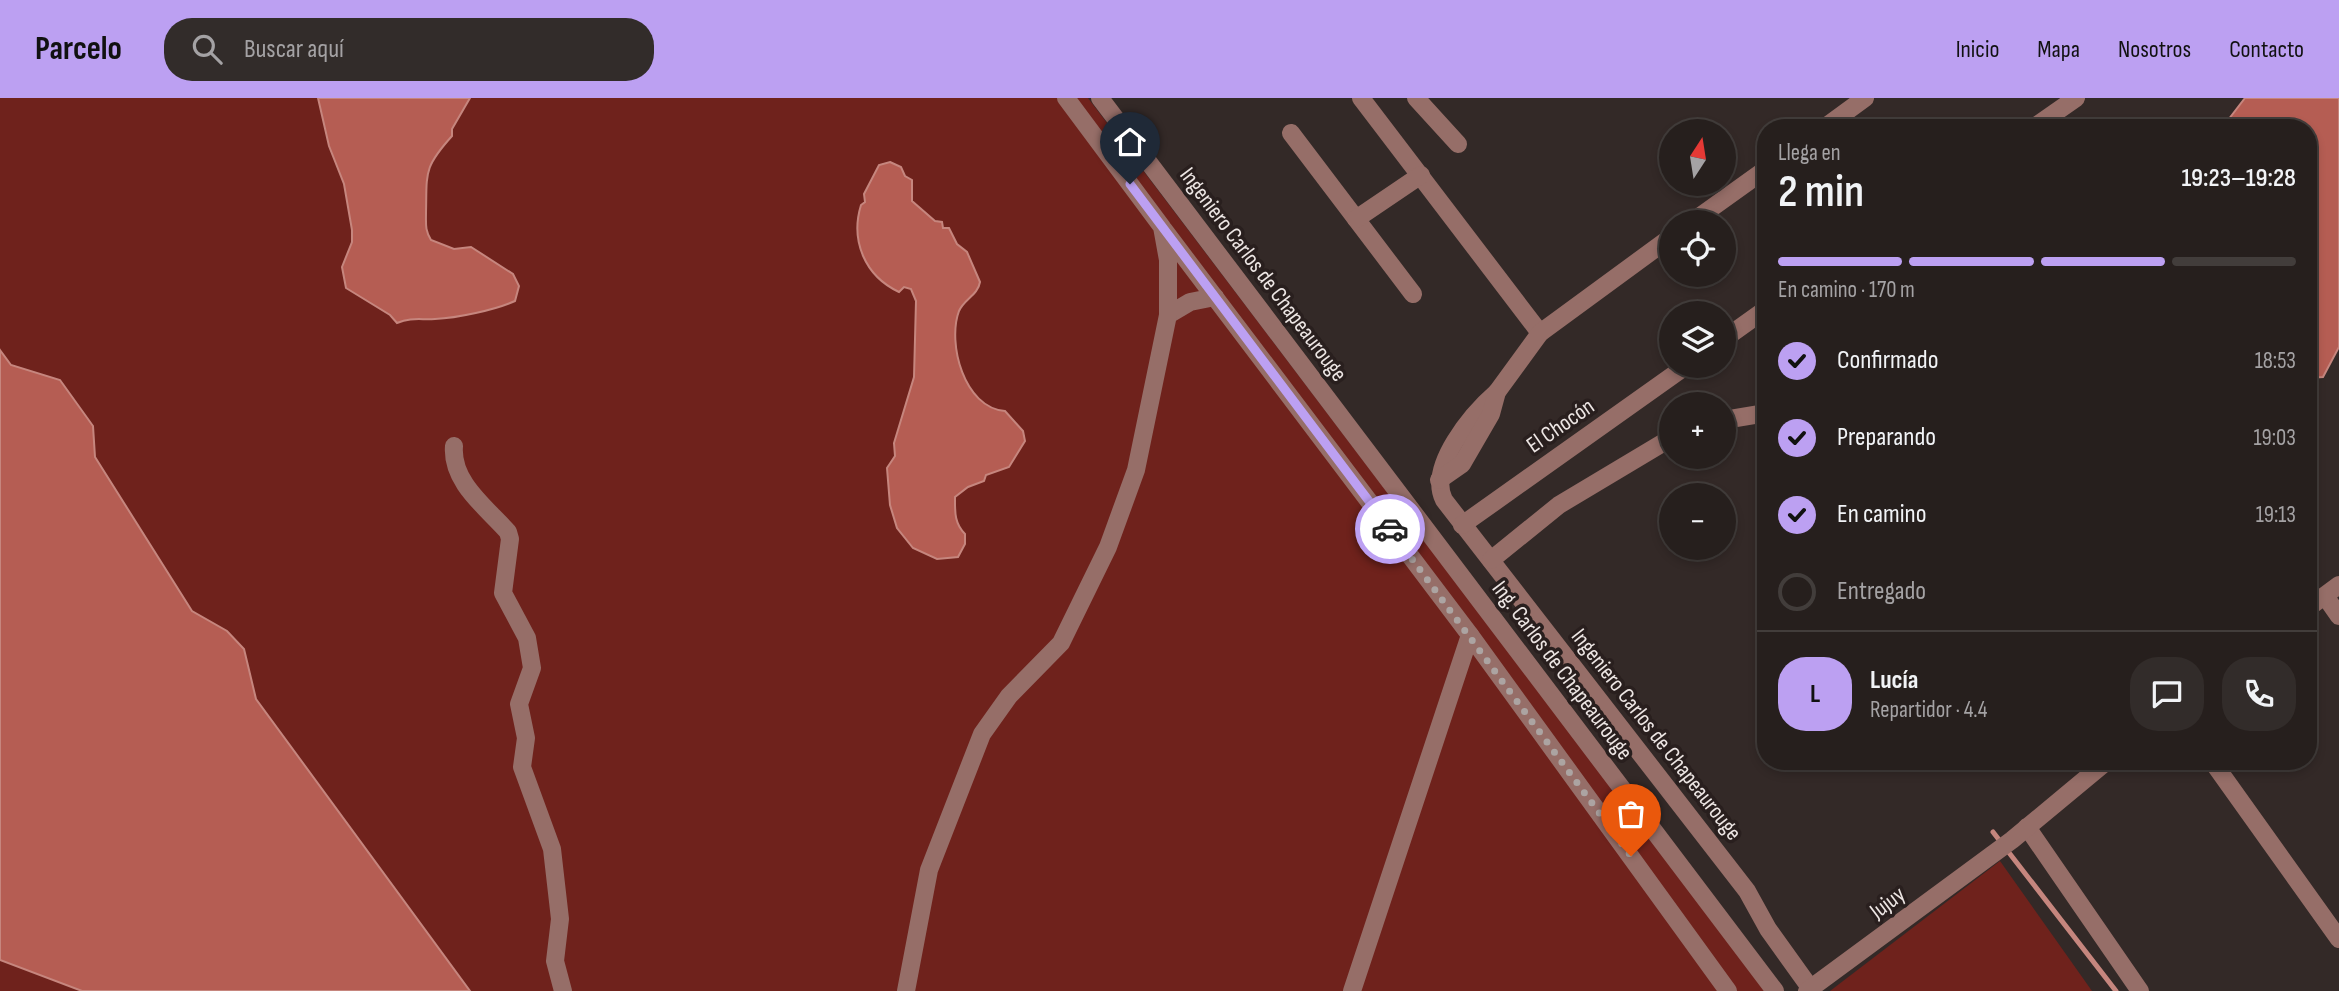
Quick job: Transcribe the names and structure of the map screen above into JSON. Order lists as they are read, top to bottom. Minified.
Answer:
{"streets":{"street":["Ingeniero Carlos de Chapeaurouge","El Chocón","Ing. Carlos de Chapeaurouge","Jujuy"]},"crossings":[["Ingeniero Carlos de Chapeaurouge","El Chocón"],["Ingeniero Carlos de Chapeaurouge","Ing. Carlos de Chapeaurouge"],["Ingeniero Carlos de Chapeaurouge","Jujuy"]],"north":"top","page":{"header":"Parcelo","search":"Buscar aquí","nav":["Inicio","Mapa","Nosotros","Contacto"],"map_buttons":["+","−"],"heading":["2 min","Llega en","19:23–19:28"],"panel":["Lucía","Repartidor · 4.4"],"bar":"En camino · 170 m","list":[["Confirmado","18:53"],["Preparando","19:03"],["En camino","19:13"],"Entregado"],"round":"L"}}
